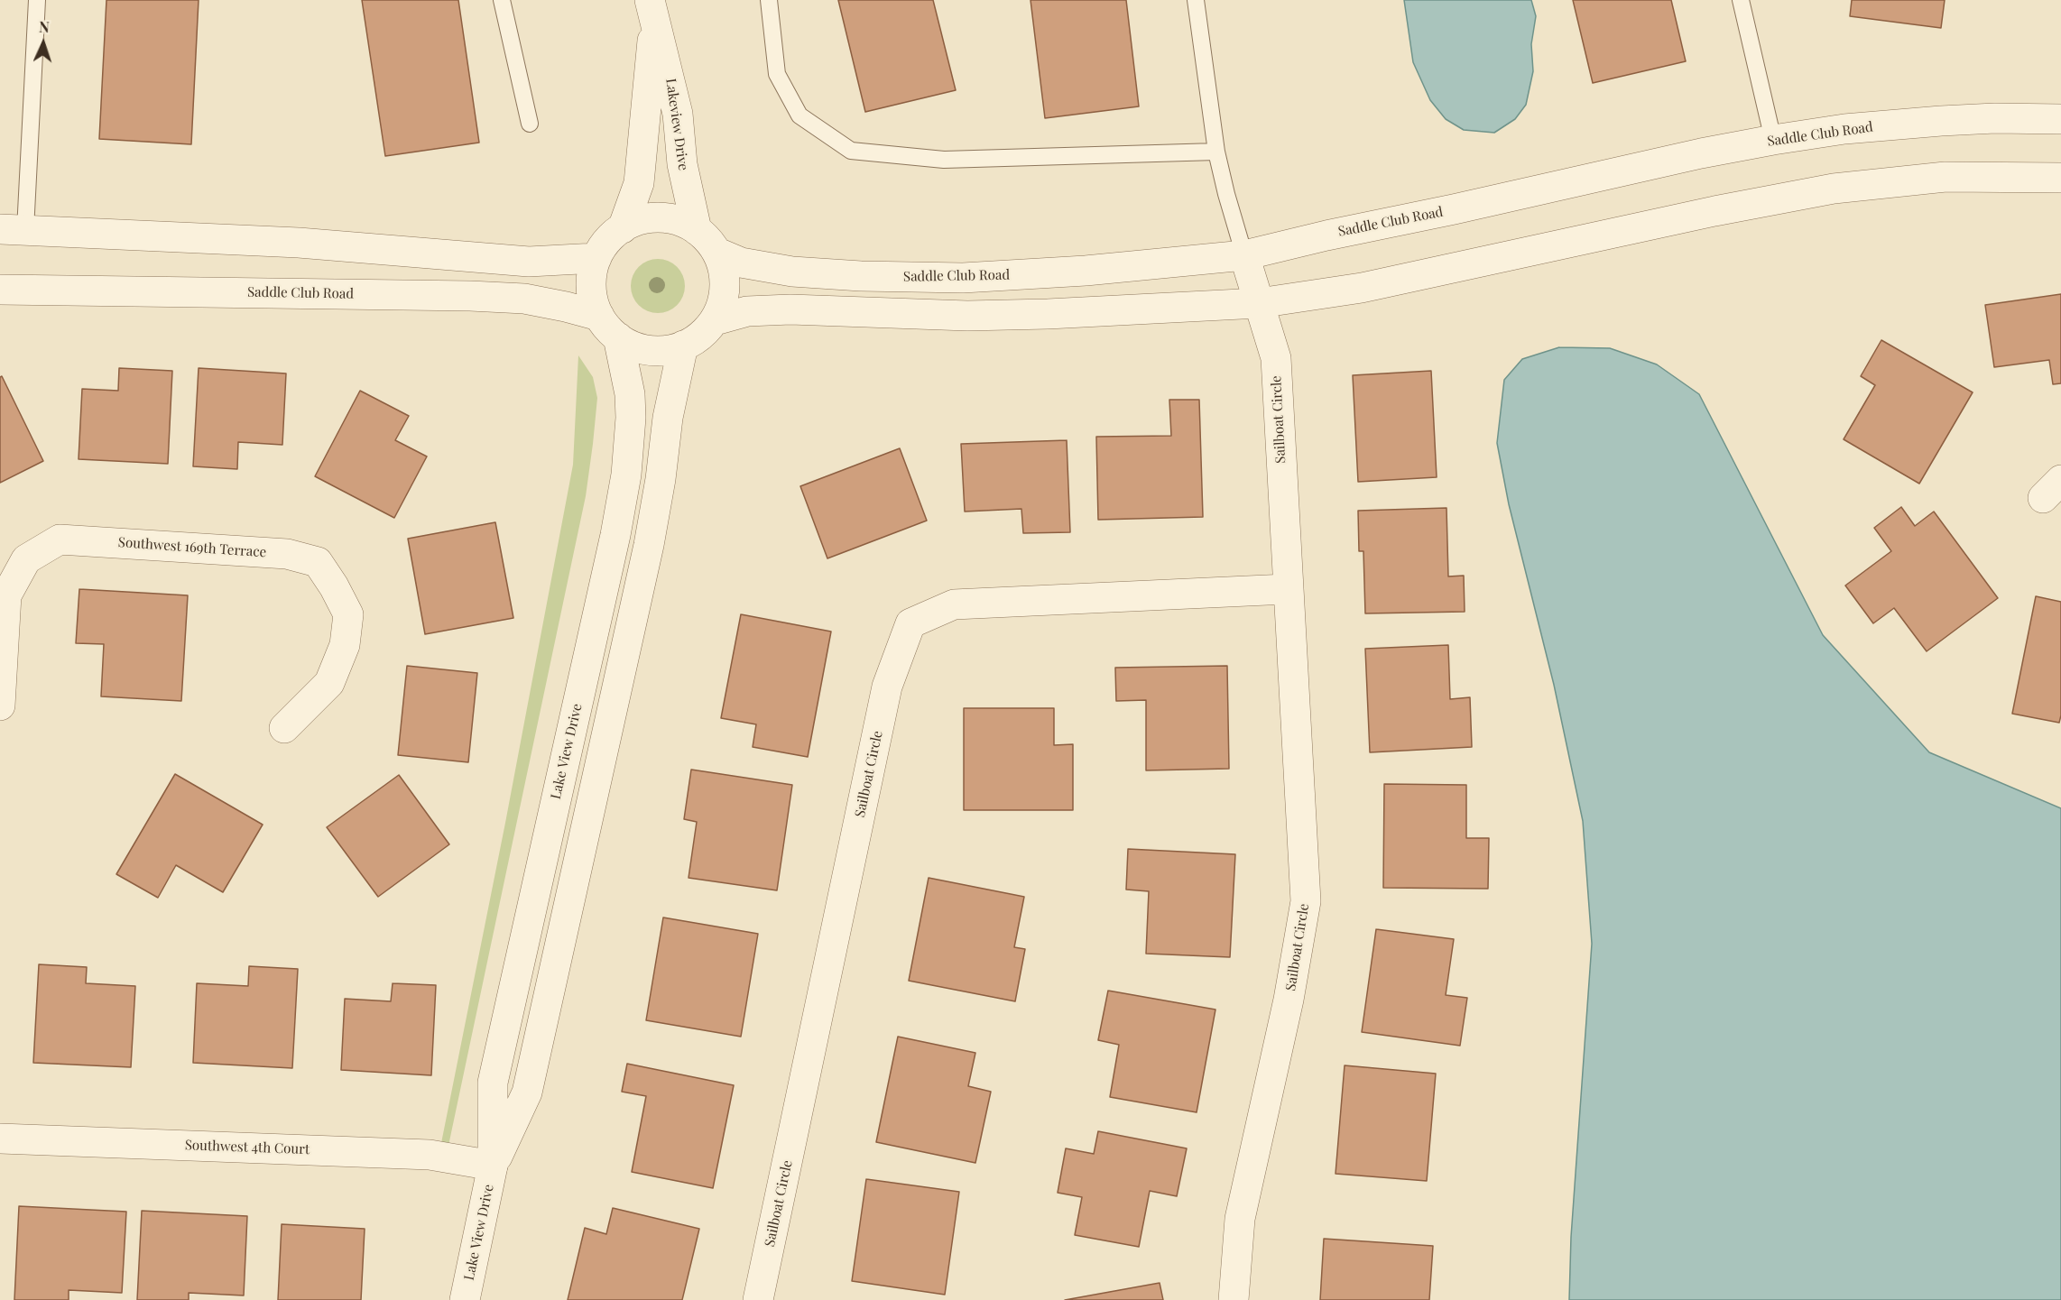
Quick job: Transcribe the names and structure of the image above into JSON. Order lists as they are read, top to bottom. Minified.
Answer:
{"streets":{"street":["Lakeview Drive","Saddle Club Road","Sailboat Circle","Southwest 169th Terrace","Lake View Drive","Southwest 4th Court"]},"crossings":[["Lakeview Drive","Saddle Club Road"],["Lakeview Drive","Lake View Drive"],["Saddle Club Road","Sailboat Circle"],["Saddle Club Road","Lake View Drive"],["Lake View Drive","Southwest 4th Court"]],"north":"top"}
